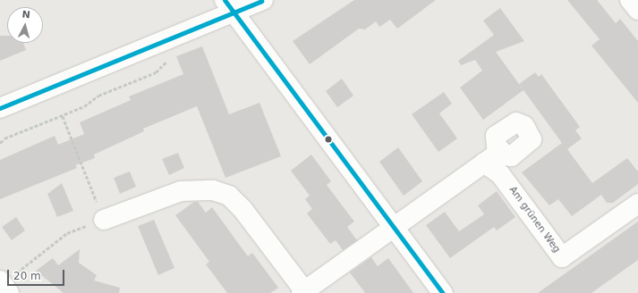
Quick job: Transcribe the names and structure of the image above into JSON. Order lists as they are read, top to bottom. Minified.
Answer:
{"streets":{"street":["Am grünen Weg"]},"scale_bar":"20 m","north":"top"}
